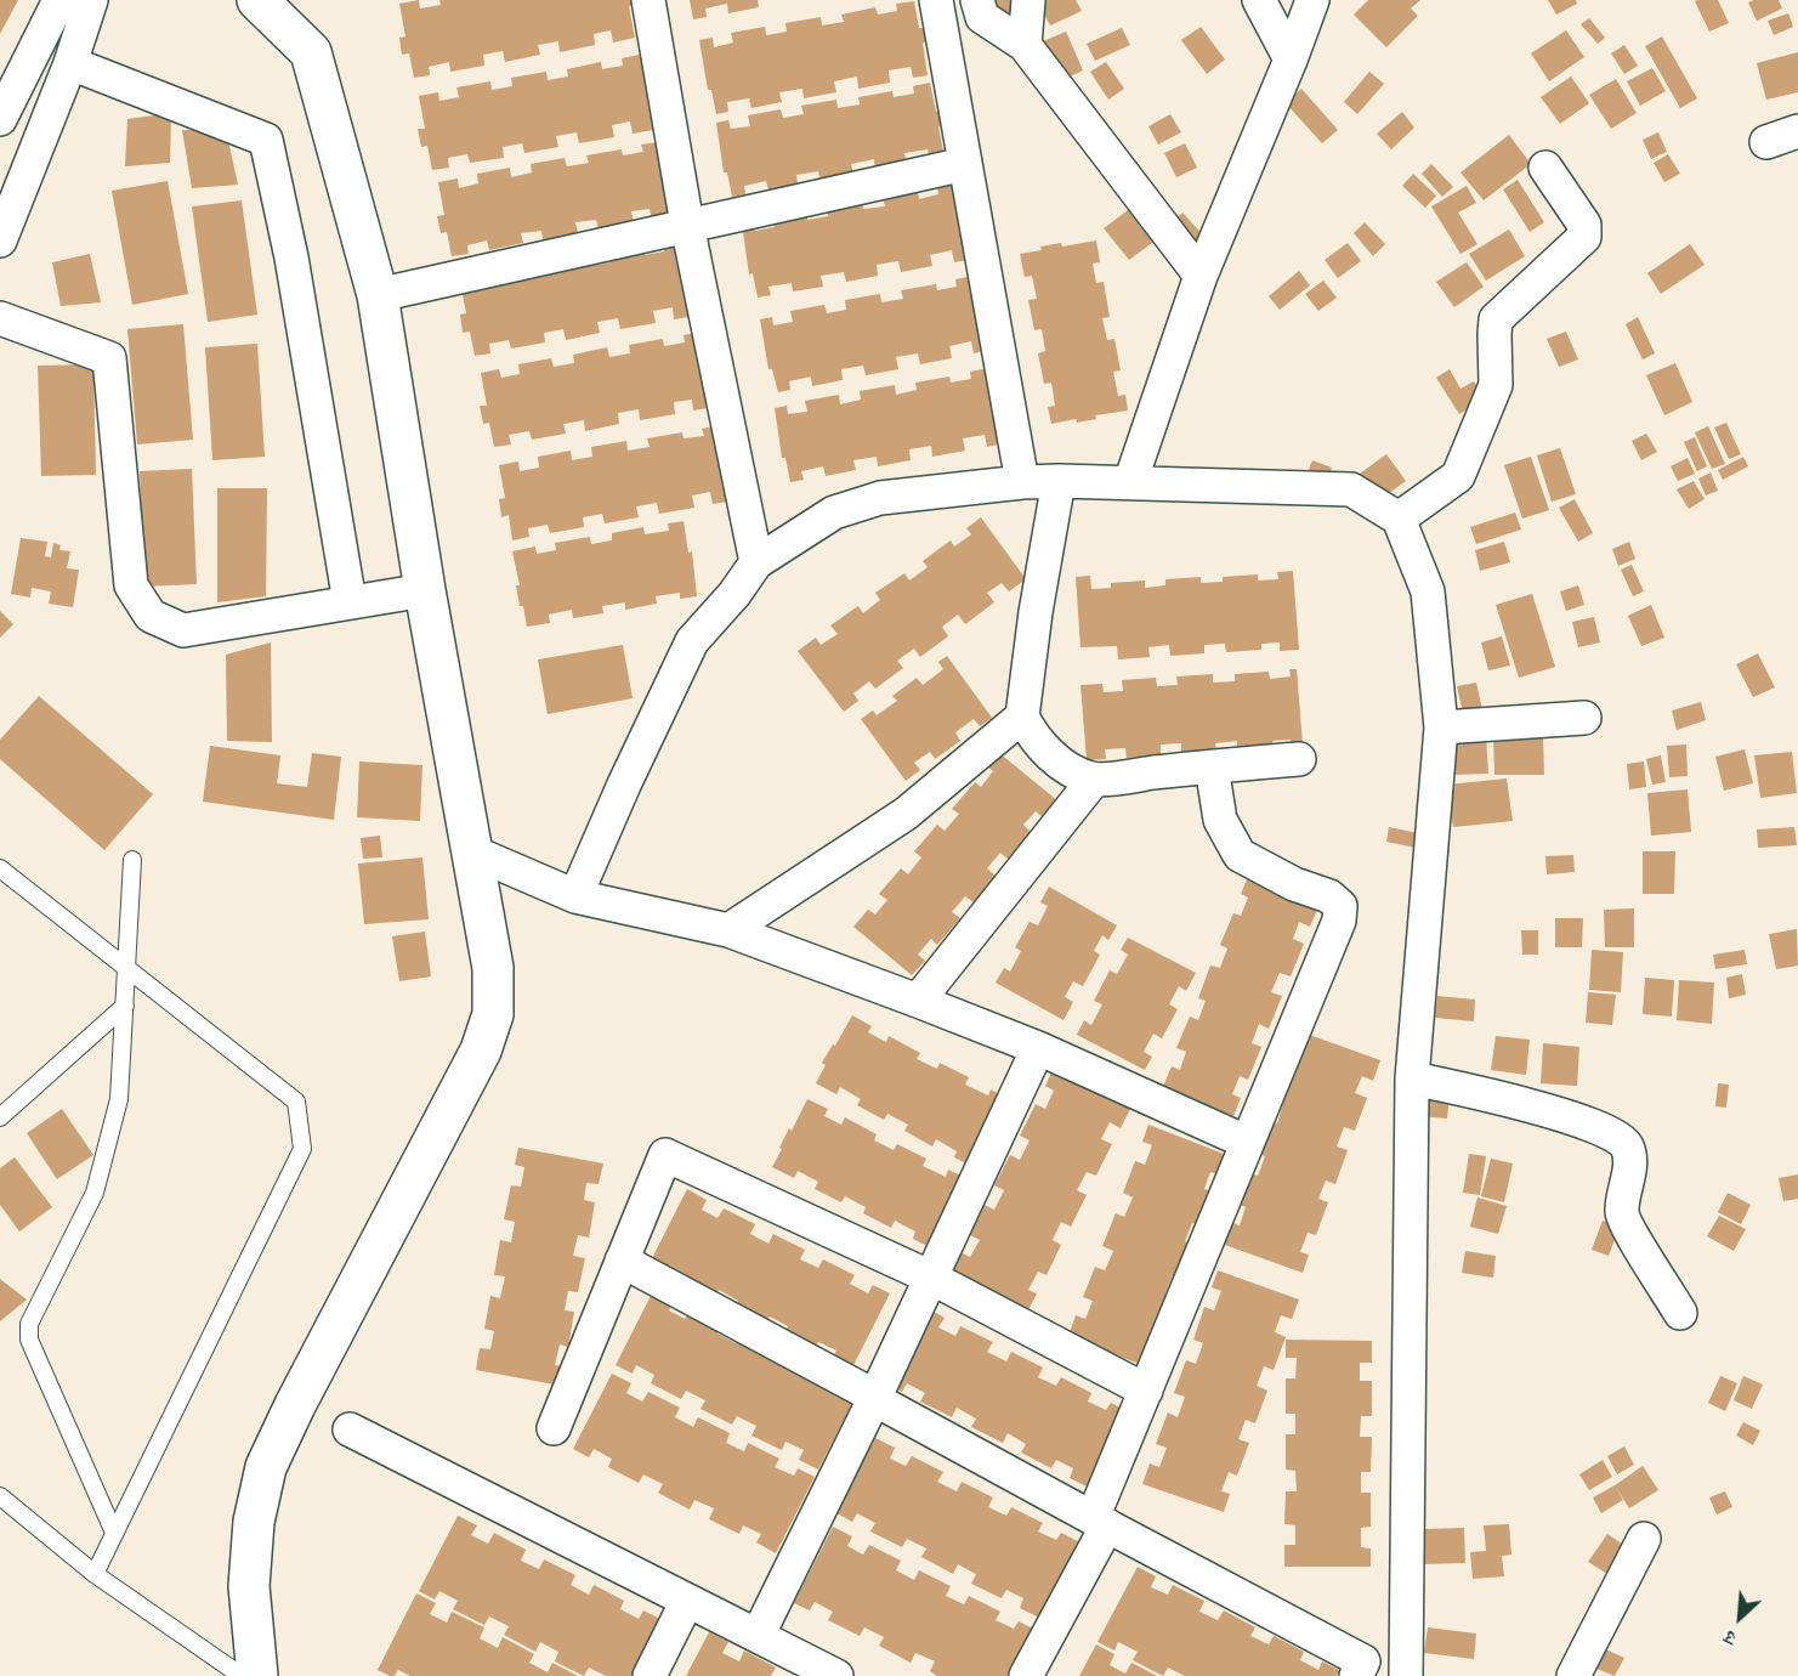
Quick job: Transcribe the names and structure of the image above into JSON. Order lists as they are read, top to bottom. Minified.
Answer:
{"north":"bottom left"}
